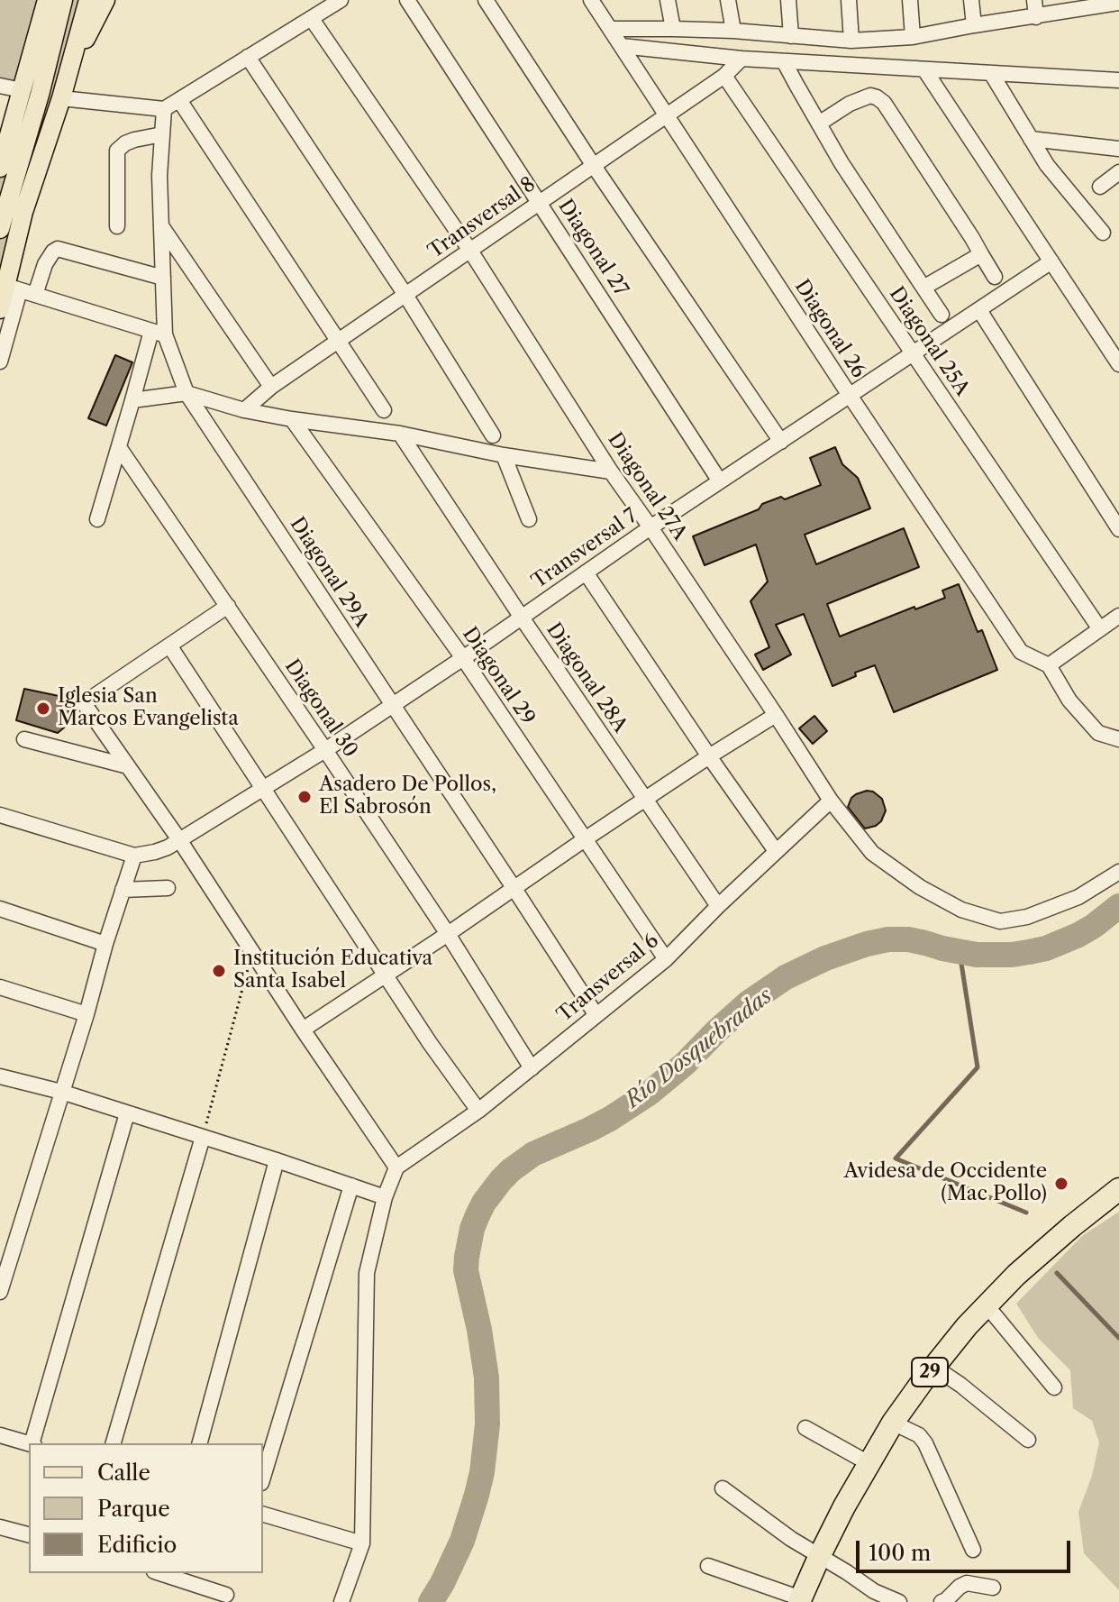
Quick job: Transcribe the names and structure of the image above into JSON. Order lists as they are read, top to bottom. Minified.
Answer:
{"streets":{"highway":["29"],"street":["Transversal 8","Diagonal 27","Diagonal 26","Diagonal 25A","Diagonal 27A","Transversal 7","Diagonal 29A","Diagonal 29","Diagonal 28A","Diagonal 30","Transversal 6"]},"crossings":[["Transversal 8","Diagonal 27"],["Transversal 8","Diagonal 26"],["Transversal 8","Diagonal 25A"],["Transversal 8","Diagonal 27A"],["Diagonal 27","Transversal 7"],["Diagonal 26","Transversal 7"],["Diagonal 25A","Transversal 7"],["Diagonal 27A","Transversal 7"],["Diagonal 27A","Transversal 6"],["Transversal 7","Diagonal 29A"],["Transversal 7","Diagonal 29"],["Transversal 7","Diagonal 28A"],["Transversal 7","Diagonal 30"],["Diagonal 29A","Transversal 6"],["Diagonal 29","Transversal 6"],["Diagonal 28A","Transversal 6"],["Diagonal 30","Transversal 6"]],"water":["Río Dosquebradas"],"places":["Iglesia San Marcos Evangelista","Asadero De Pollos, El Sabrosón","Institución Educativa Santa Isabel","Avidesa de Occidente (Mac Pollo)"],"legend":["Calle","Parque","Edificio"],"scale_bar":"100 m"}
